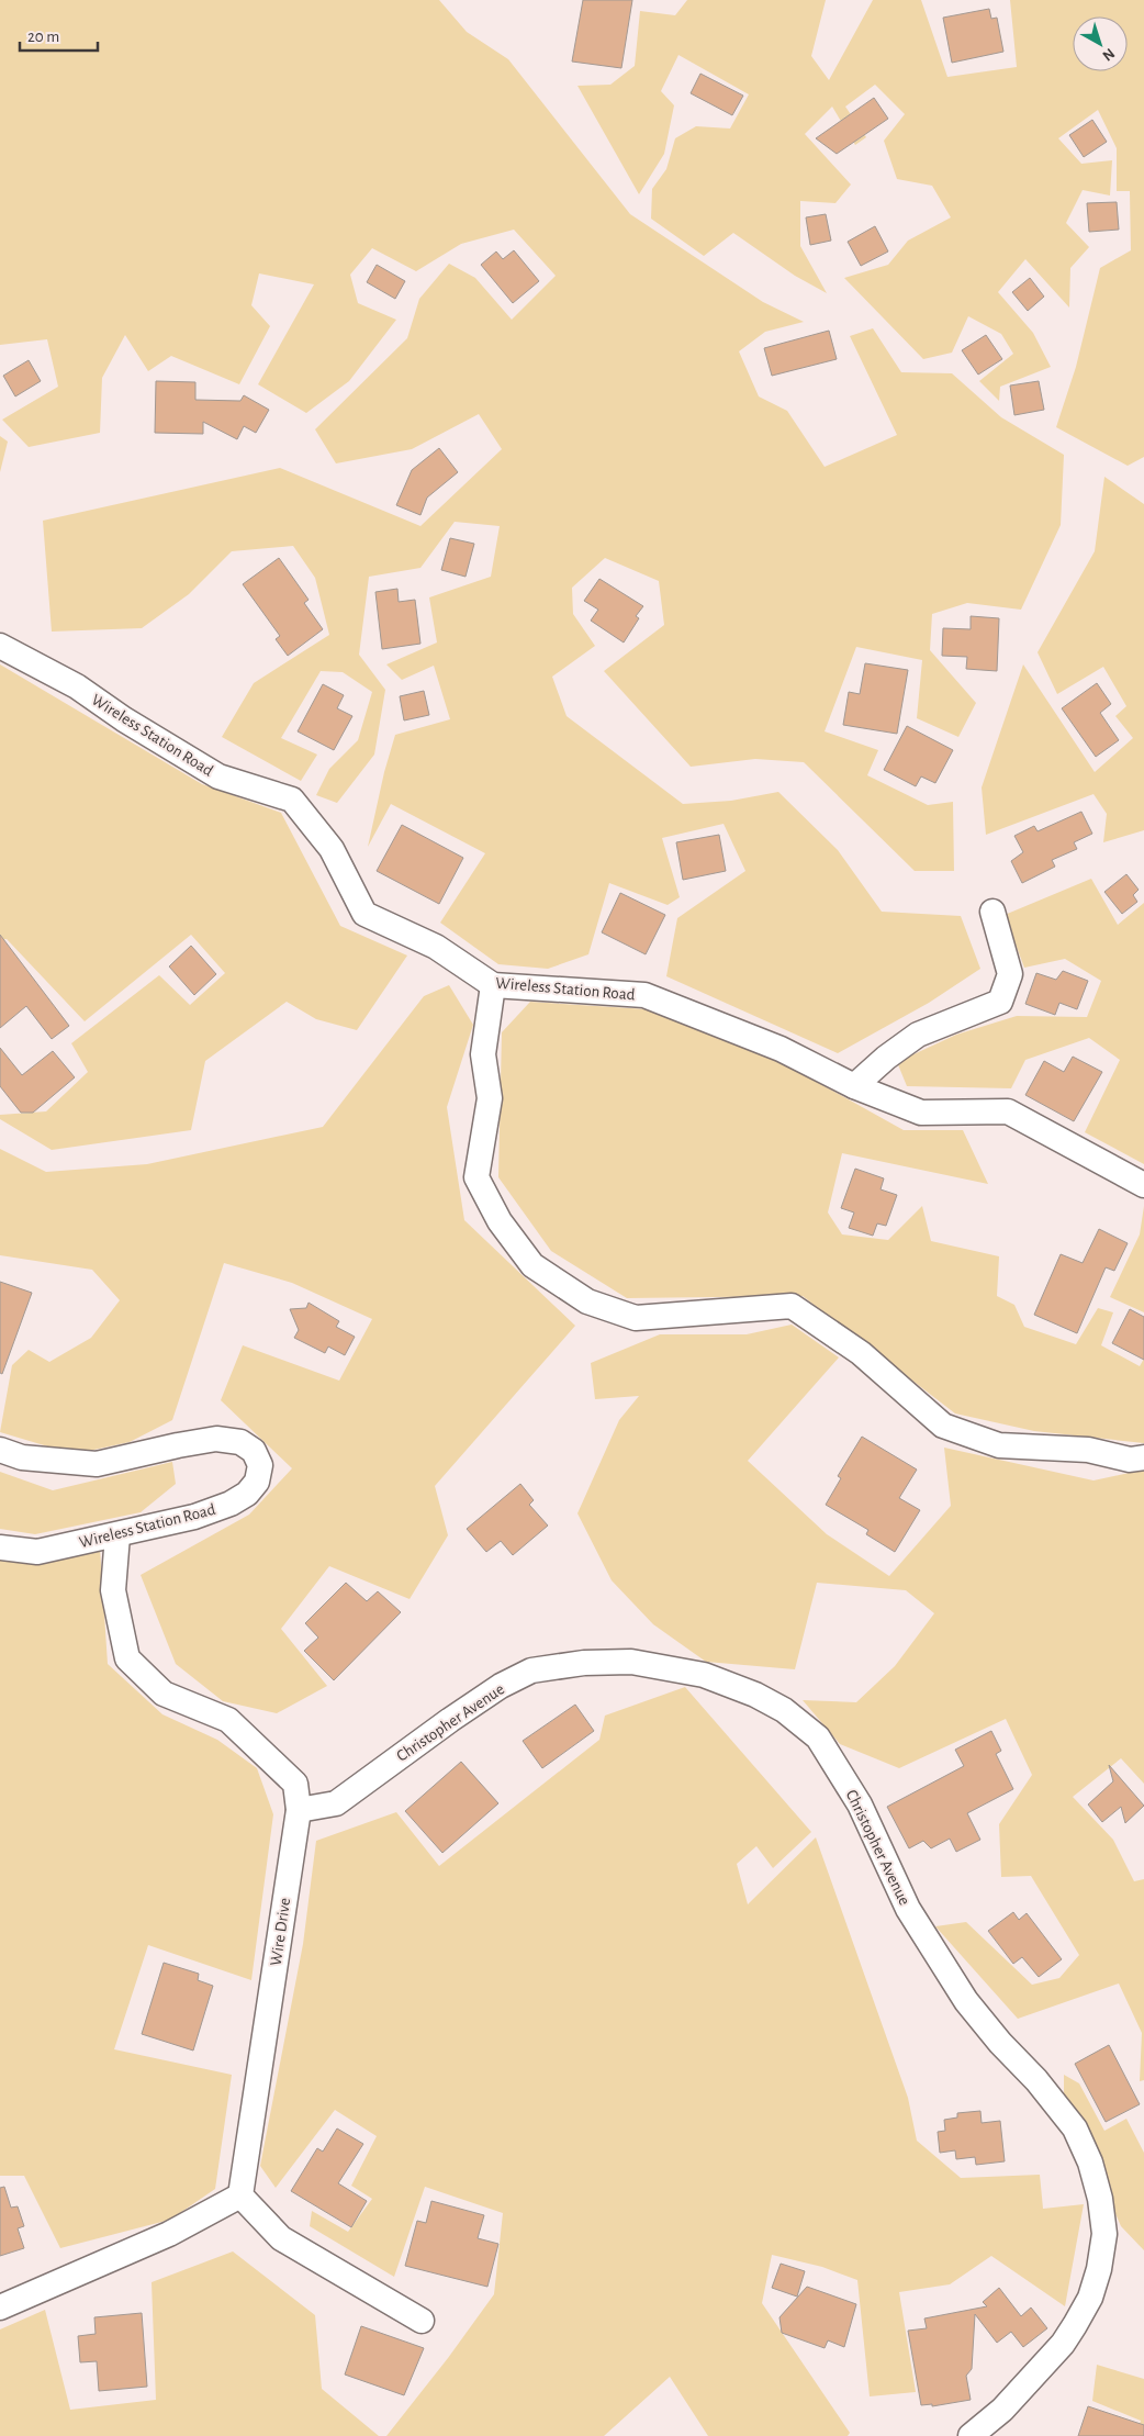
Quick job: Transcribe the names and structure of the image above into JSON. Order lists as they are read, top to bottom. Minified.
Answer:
{"streets":{"street":["Wireless Station Road","Christopher Avenue","Wire Drive"]},"crossings":[["Wireless Station Road","Wire Drive"],["Christopher Avenue","Wire Drive"]],"scale_bar":"20 m","north":"bottom right"}
